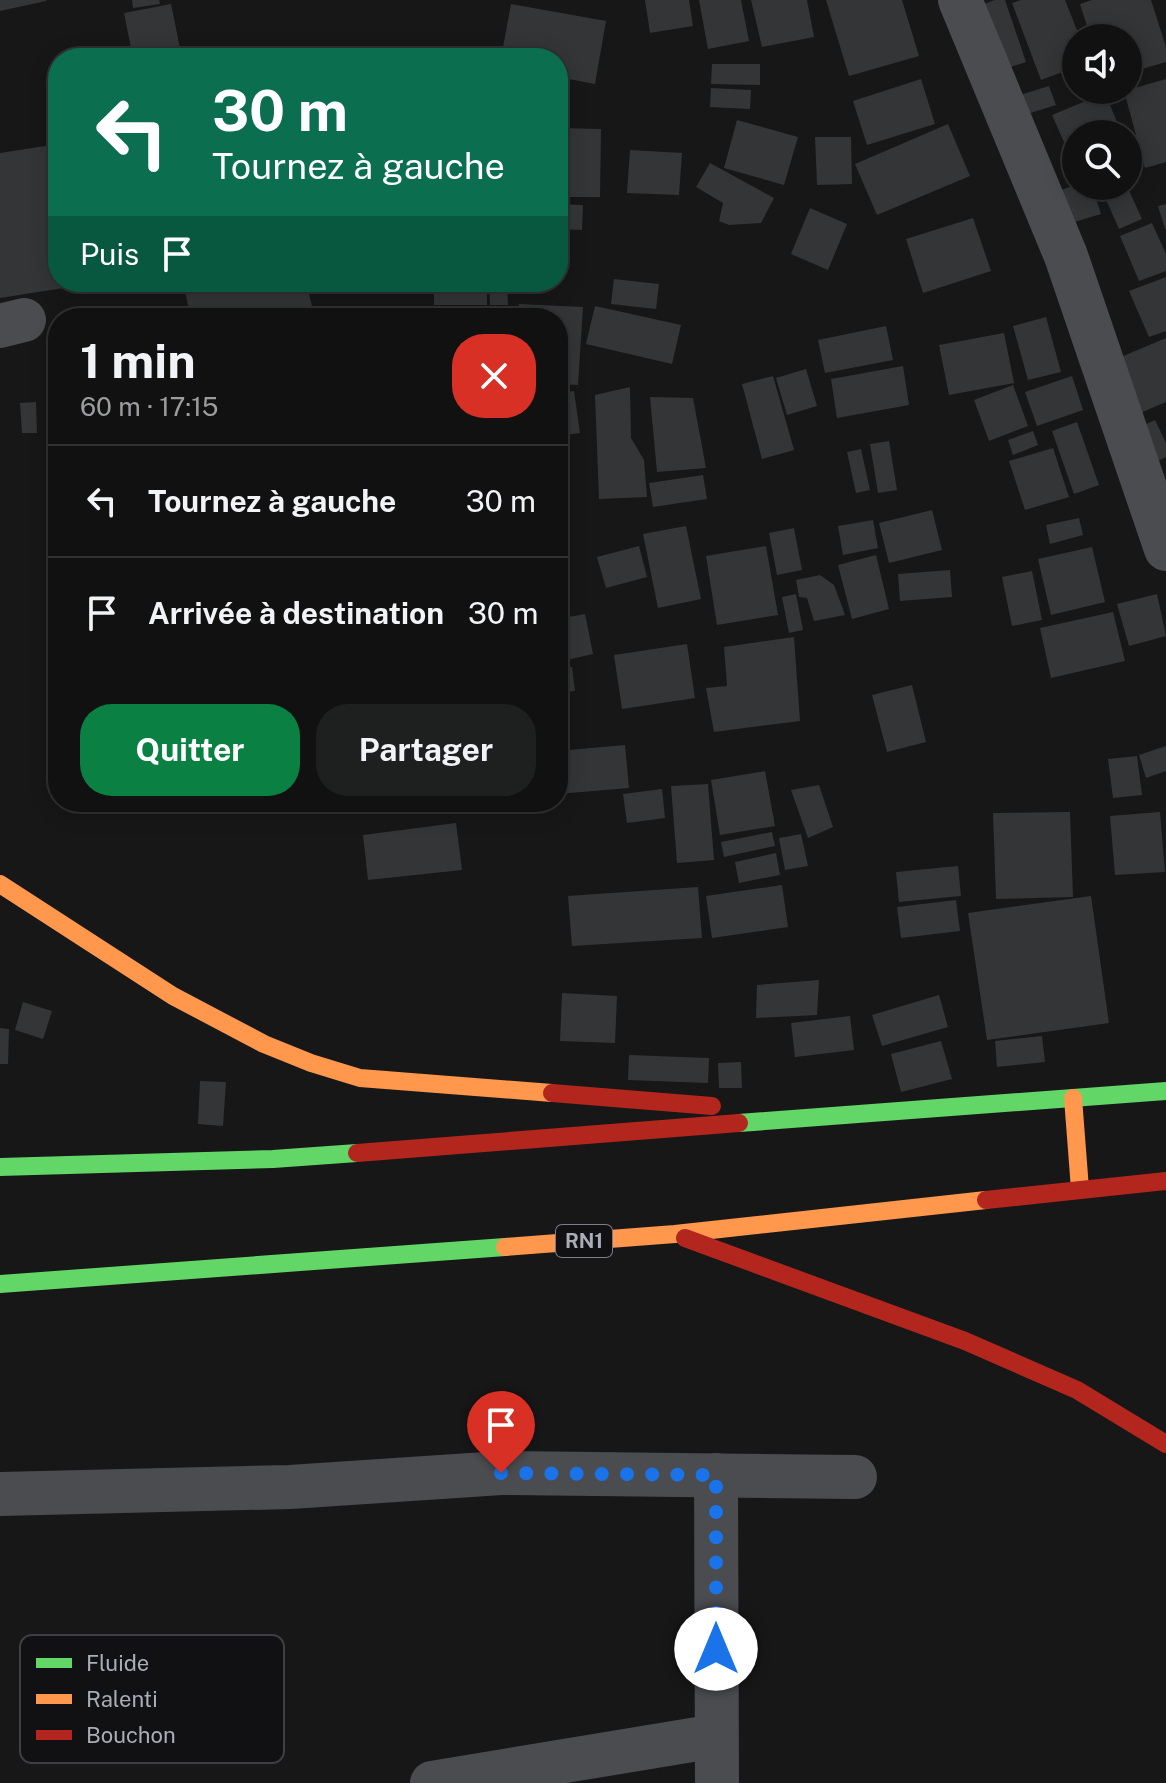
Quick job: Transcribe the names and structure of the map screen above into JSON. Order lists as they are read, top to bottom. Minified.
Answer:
{"streets":{"highway":["RN1"]},"legend":["Fluide","Ralenti","Bouchon"],"page":{"turn":["30 m","Tournez à gauche"],"then":"Puis","heading":["1 min","60 m · 17:15"],"list":[{"name":"Tournez à gauche","value":"30 m"},{"name":"Arrivée à destination","value":"30 m"}],"buttons":["Quitter","Partager"]}}
